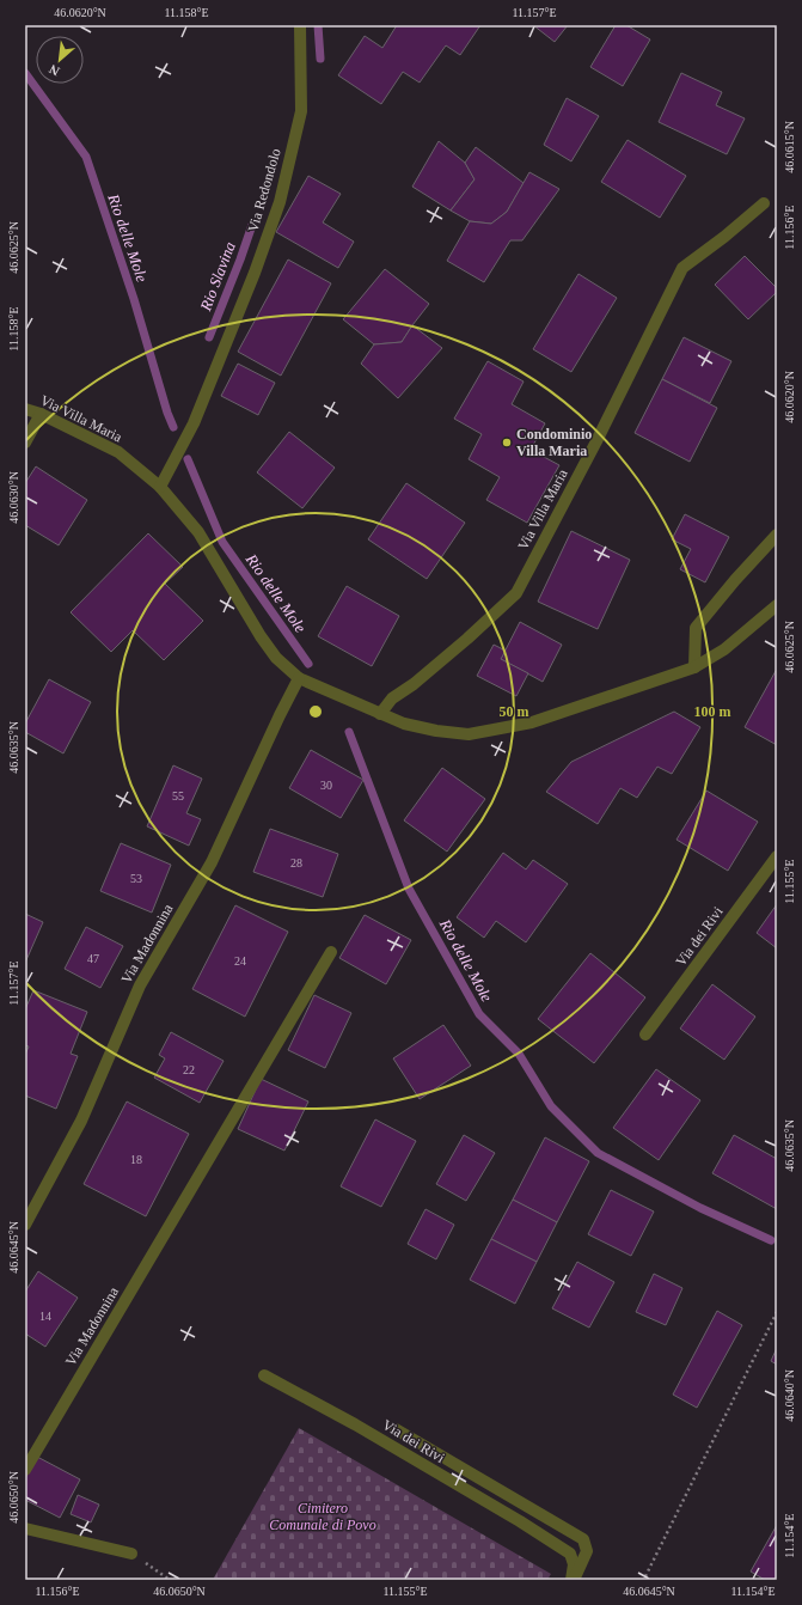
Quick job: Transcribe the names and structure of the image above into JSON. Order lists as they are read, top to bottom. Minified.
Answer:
{"streets":{"street":["Via Redondolo","Via Villa Maria","Via dei Rivi","Via Madonnina"]},"crossings":[["Via Redondolo","Via Villa Maria"],["Via Villa Maria","Via Madonnina"]],"water":["Rio delle Mole","Rio Slavina"],"parks":["Cimitero Comunale di Povo"],"places":["Condominio Villa Maria"],"house_numbers":["30","55","28","53","47","24","22","18","14"],"north":"bottom left","coordinates":["46.0620°N","11.158°E","11.157°E","46.0615°N","11.156°E","46.0625°N","46.0630°N","46.0635°N","11.155°E","46.0645°N","46.0640°N","46.0650°N","11.154°E"],"rings":["50 m","100 m"]}
